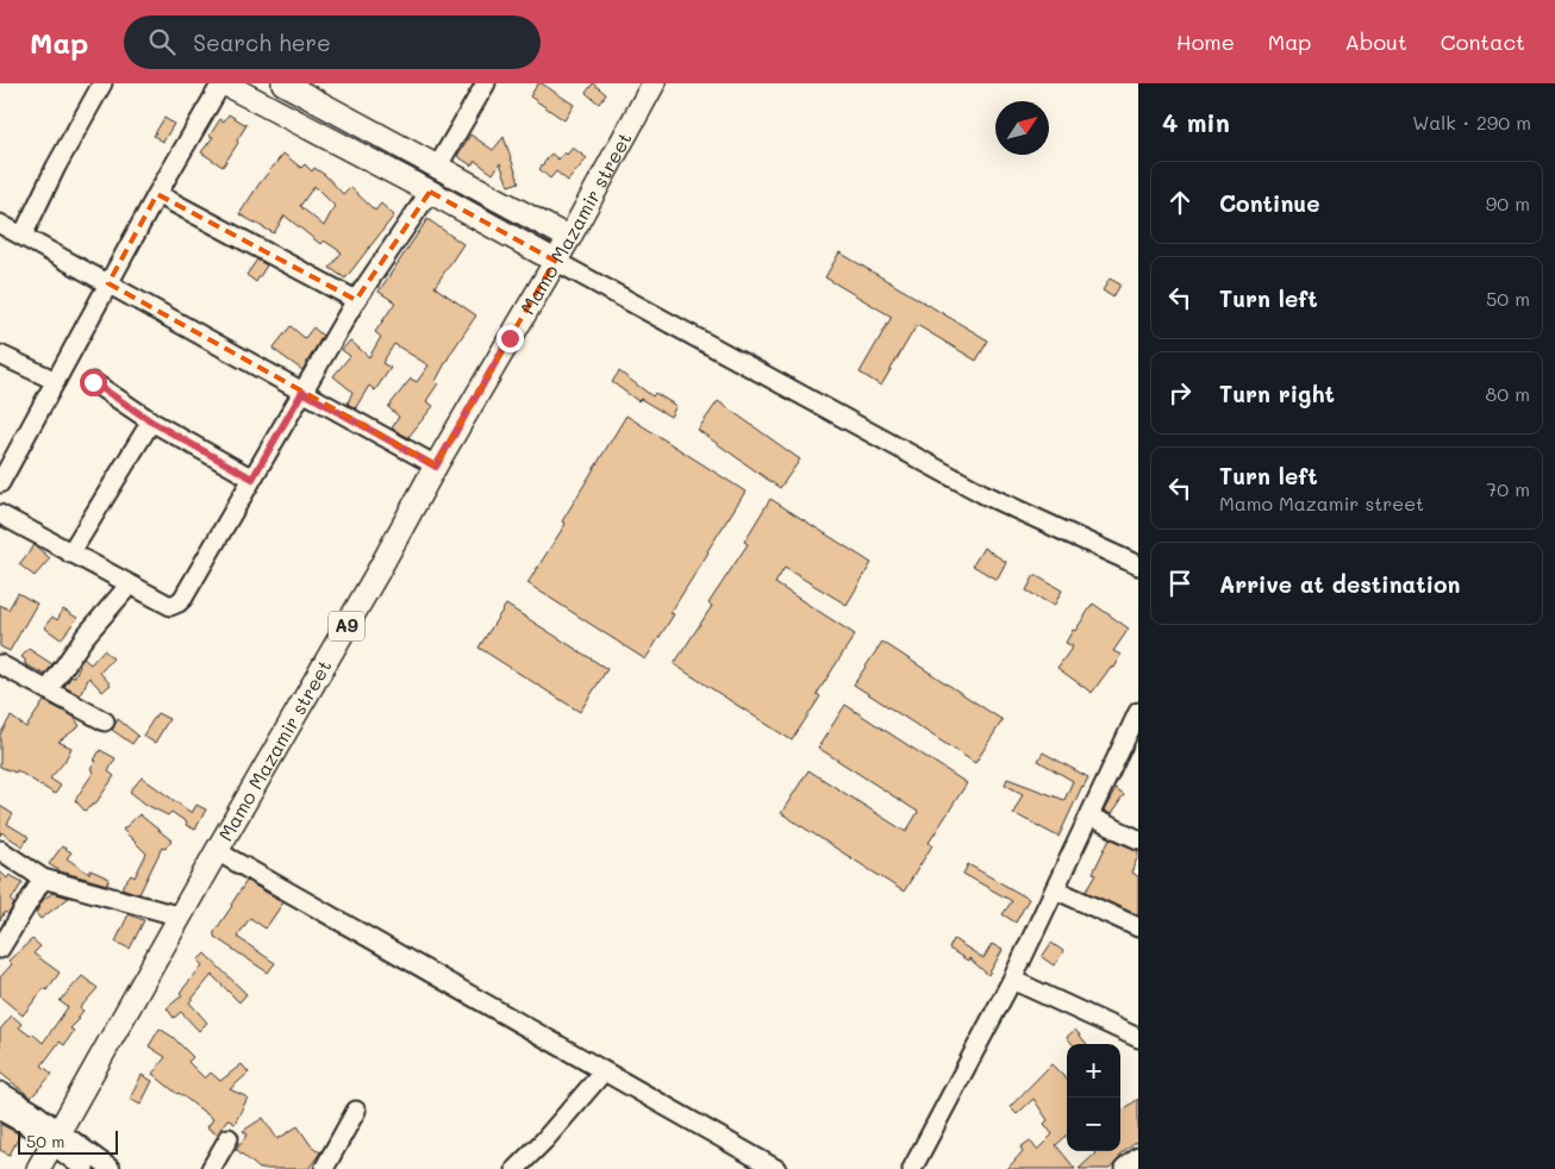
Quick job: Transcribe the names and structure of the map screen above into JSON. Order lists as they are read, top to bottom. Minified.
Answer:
{"streets":{"main road":["Mamo Mazamir street","A9"]},"scale_bar":"50 m","north":"top right","page":{"header":"Map","search":"Search here","nav":["Home","Map","About","Contact"],"heading":["4 min","Walk · 290 m"],"list":[["Continue","90 m"],["Turn left","50 m"],["Turn right","80 m"],["Turn left","Mamo Mazamir street","70 m"],"Arrive at destination"],"map_buttons":["+","−"],"scale":"50 m"}}
